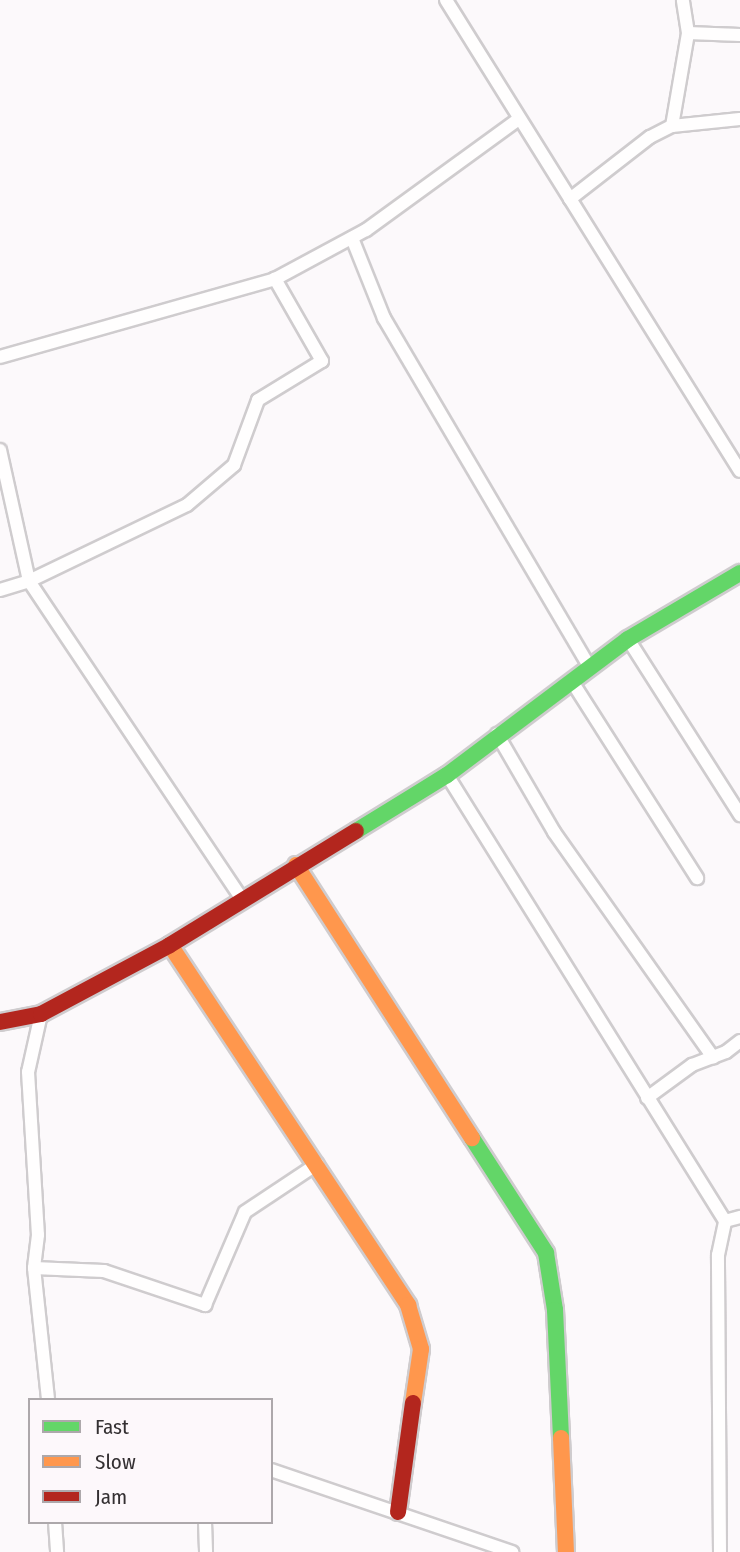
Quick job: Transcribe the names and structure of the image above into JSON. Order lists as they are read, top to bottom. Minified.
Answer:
{"legend":["Fast","Slow","Jam"]}
